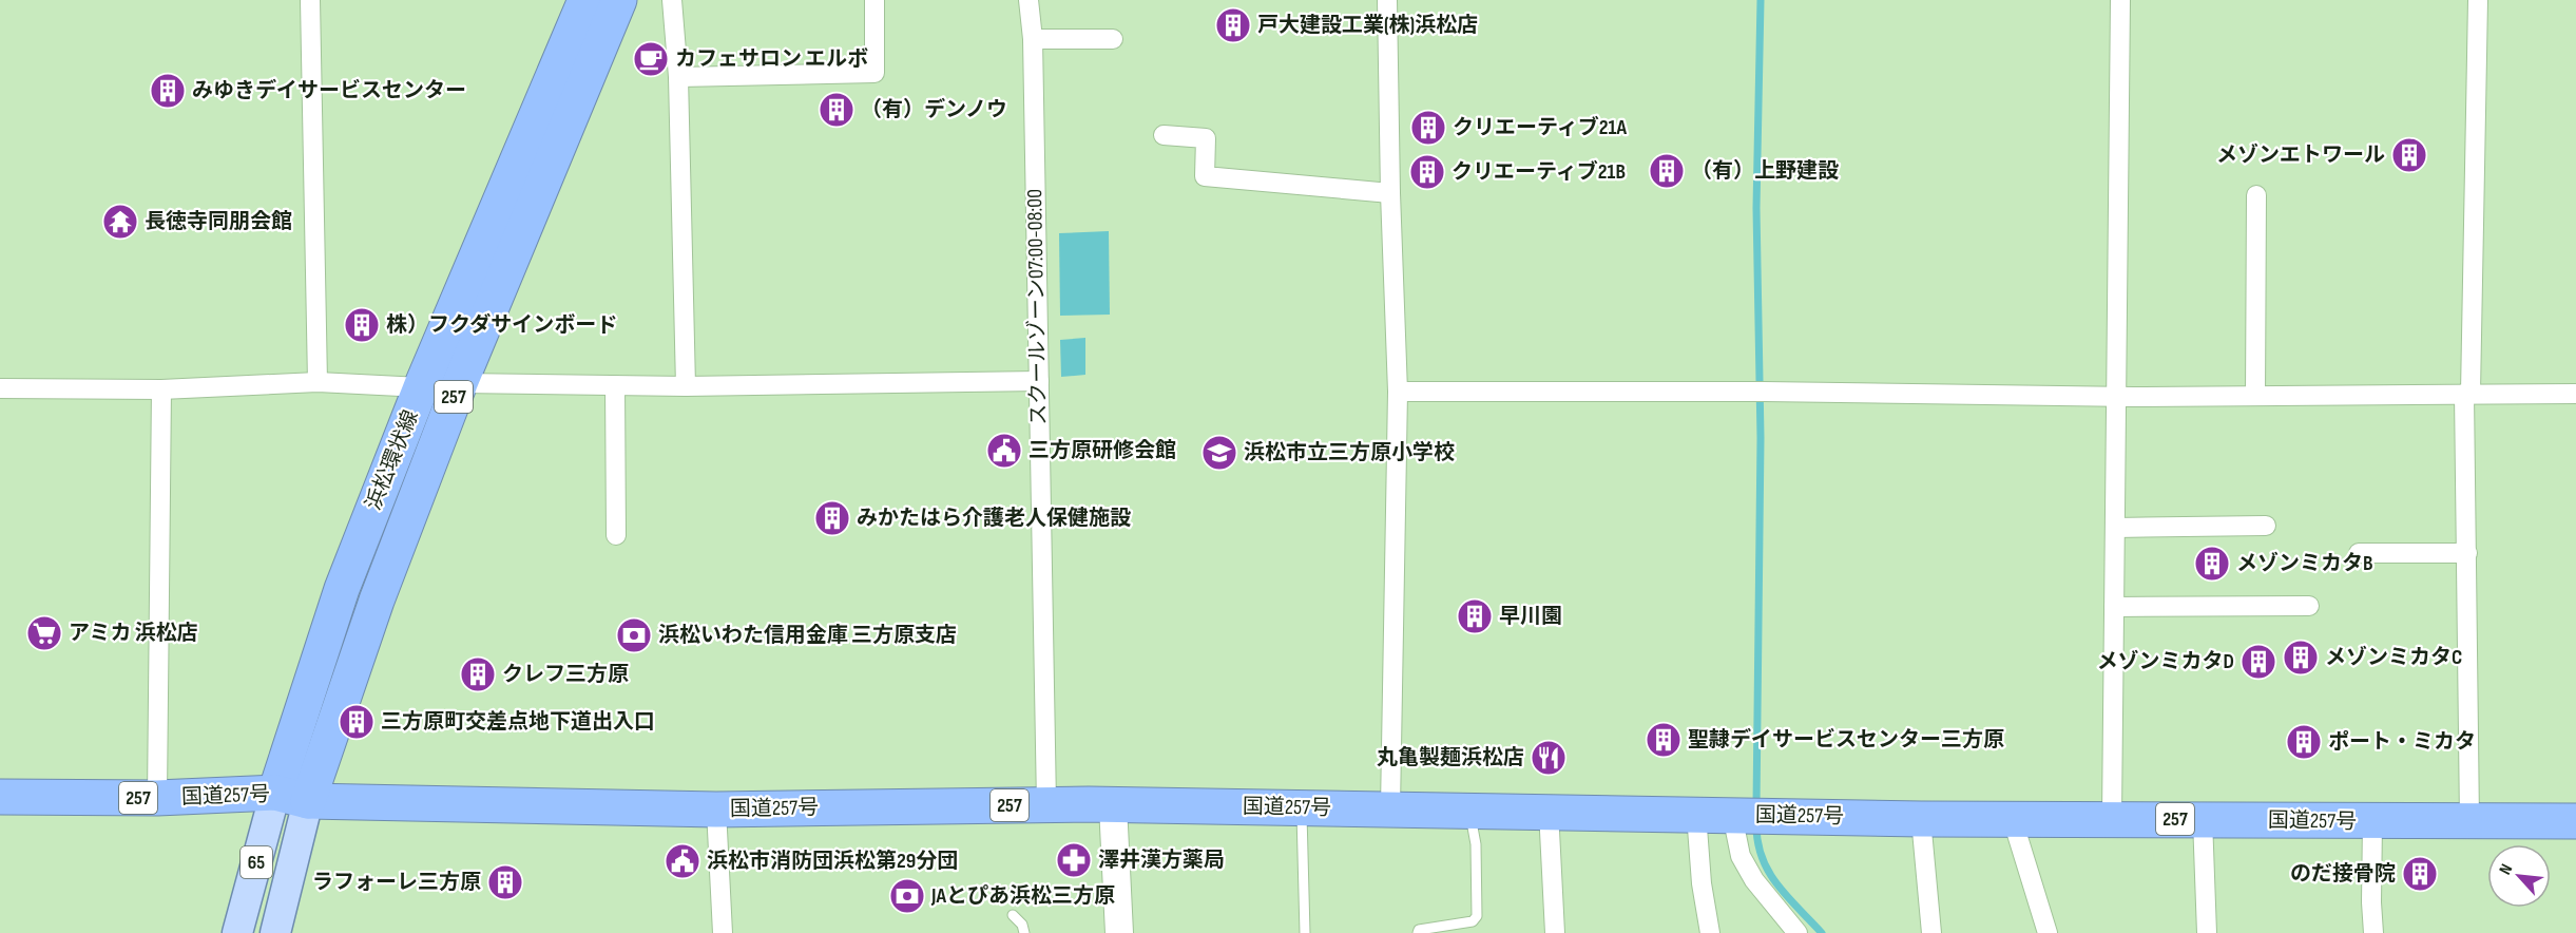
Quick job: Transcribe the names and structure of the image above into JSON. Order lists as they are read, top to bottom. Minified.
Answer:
{"streets":{"highway":["257","浜松環状線","国道257号"],"main road":["65"],"street":["スクールゾーン07:00-08:00"]},"crossings":[["スクールゾーン07:00-08:00","国道257号"],["浜松環状線","国道257号"]],"places":{"building":["戸大建設工業(株)浜松店","みゆきデイサービスセンター","（有）デンノウ","クリエーティブ21A","メゾンエトワール","（有）上野建設","クリエーティブ21B","株）フクダサインボード","みかたはら介護老人保健施設","メゾンミカタB","早川園","メゾンミカタC","メゾンミカタD","クレフ三方原","三方原町交差点地下道出入口","聖隷デイサービスセンター三方原","ポート・ミカタ","のだ接骨院","ラフォーレ三方原"],"cafe":["カフェサロン エルボ"],"temple":["長徳寺同朋会館"],"public building":["三方原研修会館","浜松市消防団浜松第29分団"],"school or university":["浜松市立三方原小学校"],"supermarket":["アミカ 浜松店"],"bank":["浜松いわた信用金庫 三方原支店","JAとぴあ浜松三方原"],"restaurant":["丸亀製麺浜松店"],"pharmacy":["澤井漢方薬局"]},"north":"top left"}
